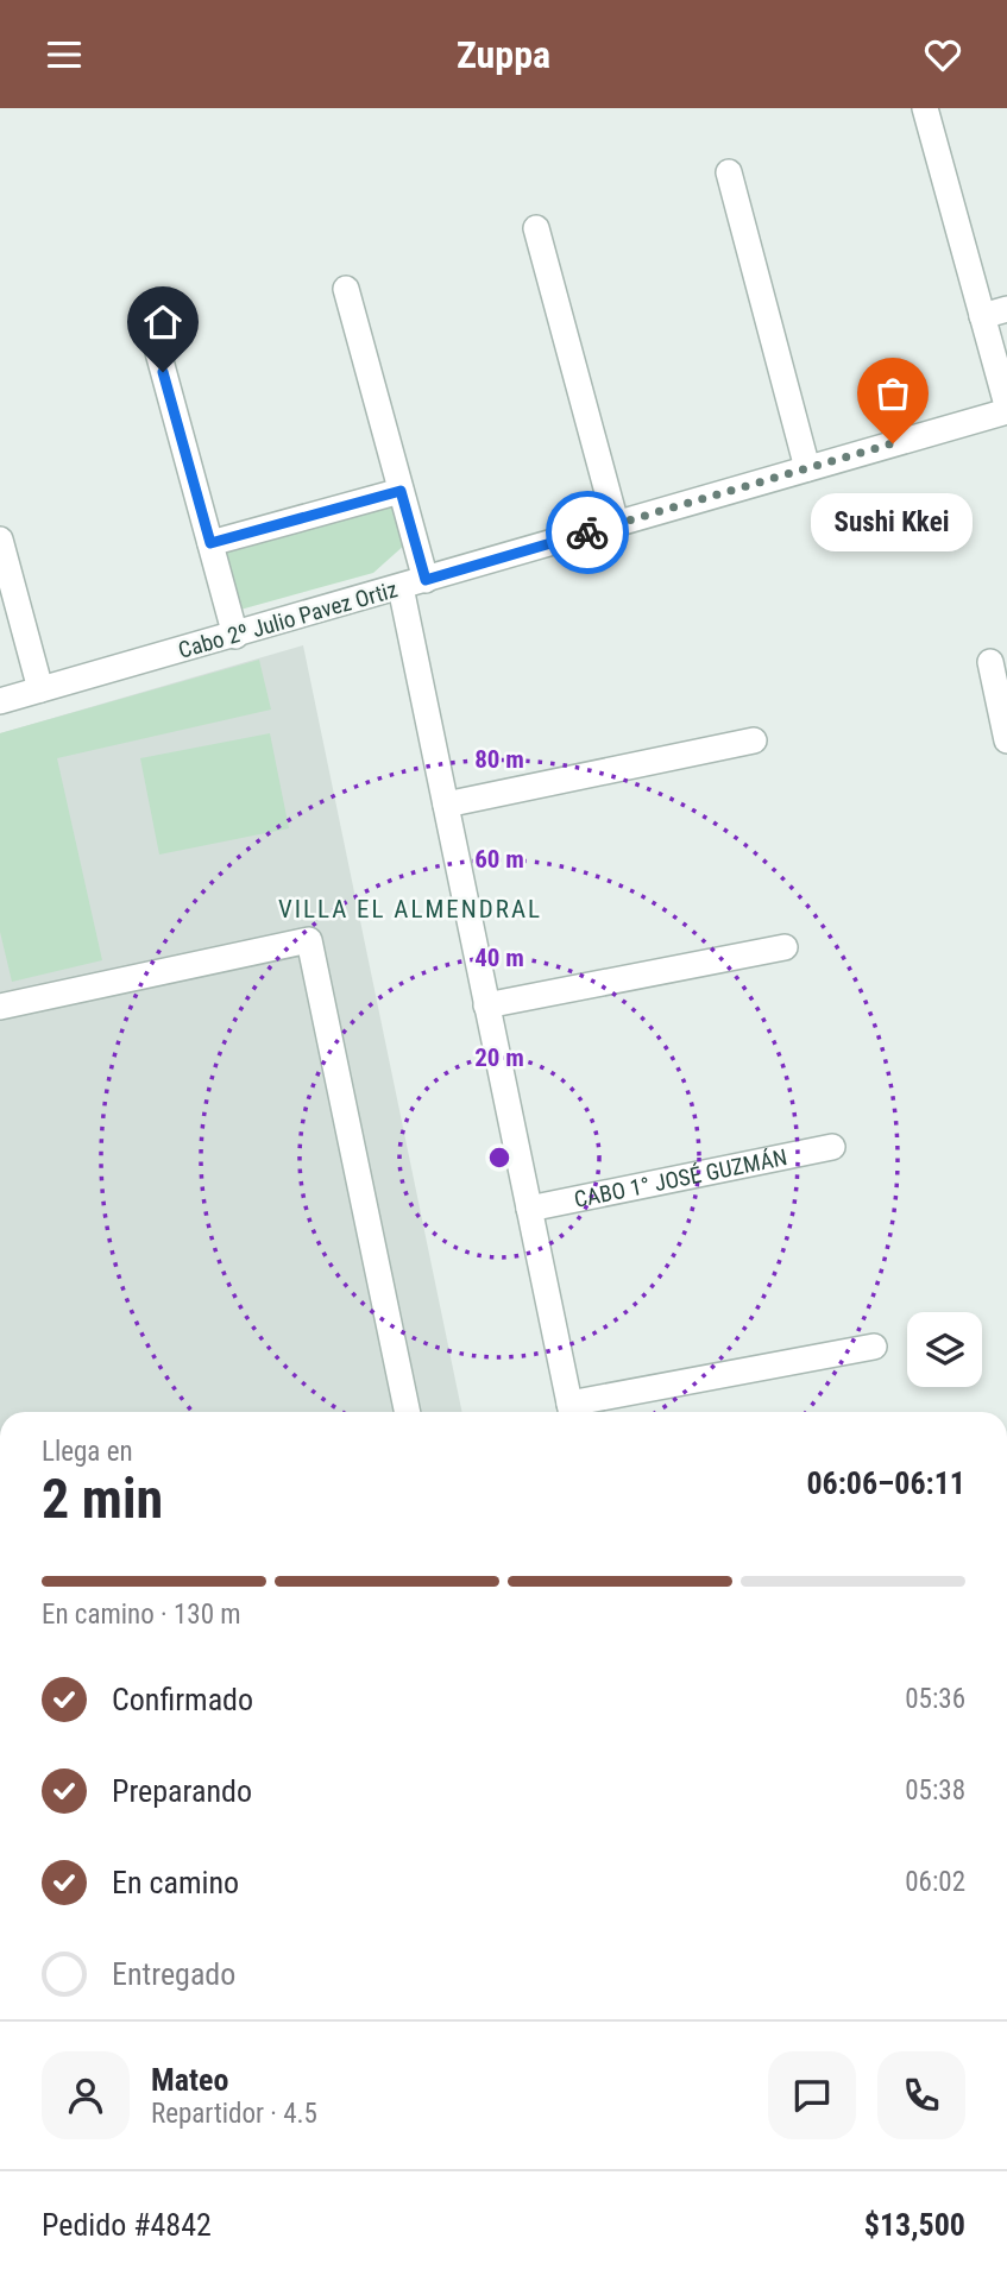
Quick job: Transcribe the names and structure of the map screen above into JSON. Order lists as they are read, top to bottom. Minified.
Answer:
{"streets":{"street":["Cabo 2º Julio Pavez Ortiz","CABO 1° JOSÉ GUZMÁN"]},"districts":["VILLA EL ALMENDRAL"],"places":["Sushi Kkei"],"page":{"header":"Zuppa","bubble":"Sushi Kkei","heading":["2 min","Llega en","06:06–06:11"],"panel":["Mateo","Repartidor · 4.5","Pedido #4842","$13,500"],"bar":"En camino · 130 m","list":[["Confirmado","05:36"],["Preparando","05:38"],["En camino","06:02"],"Entregado"]},"rings":["80 m","60 m","40 m","20 m"]}
